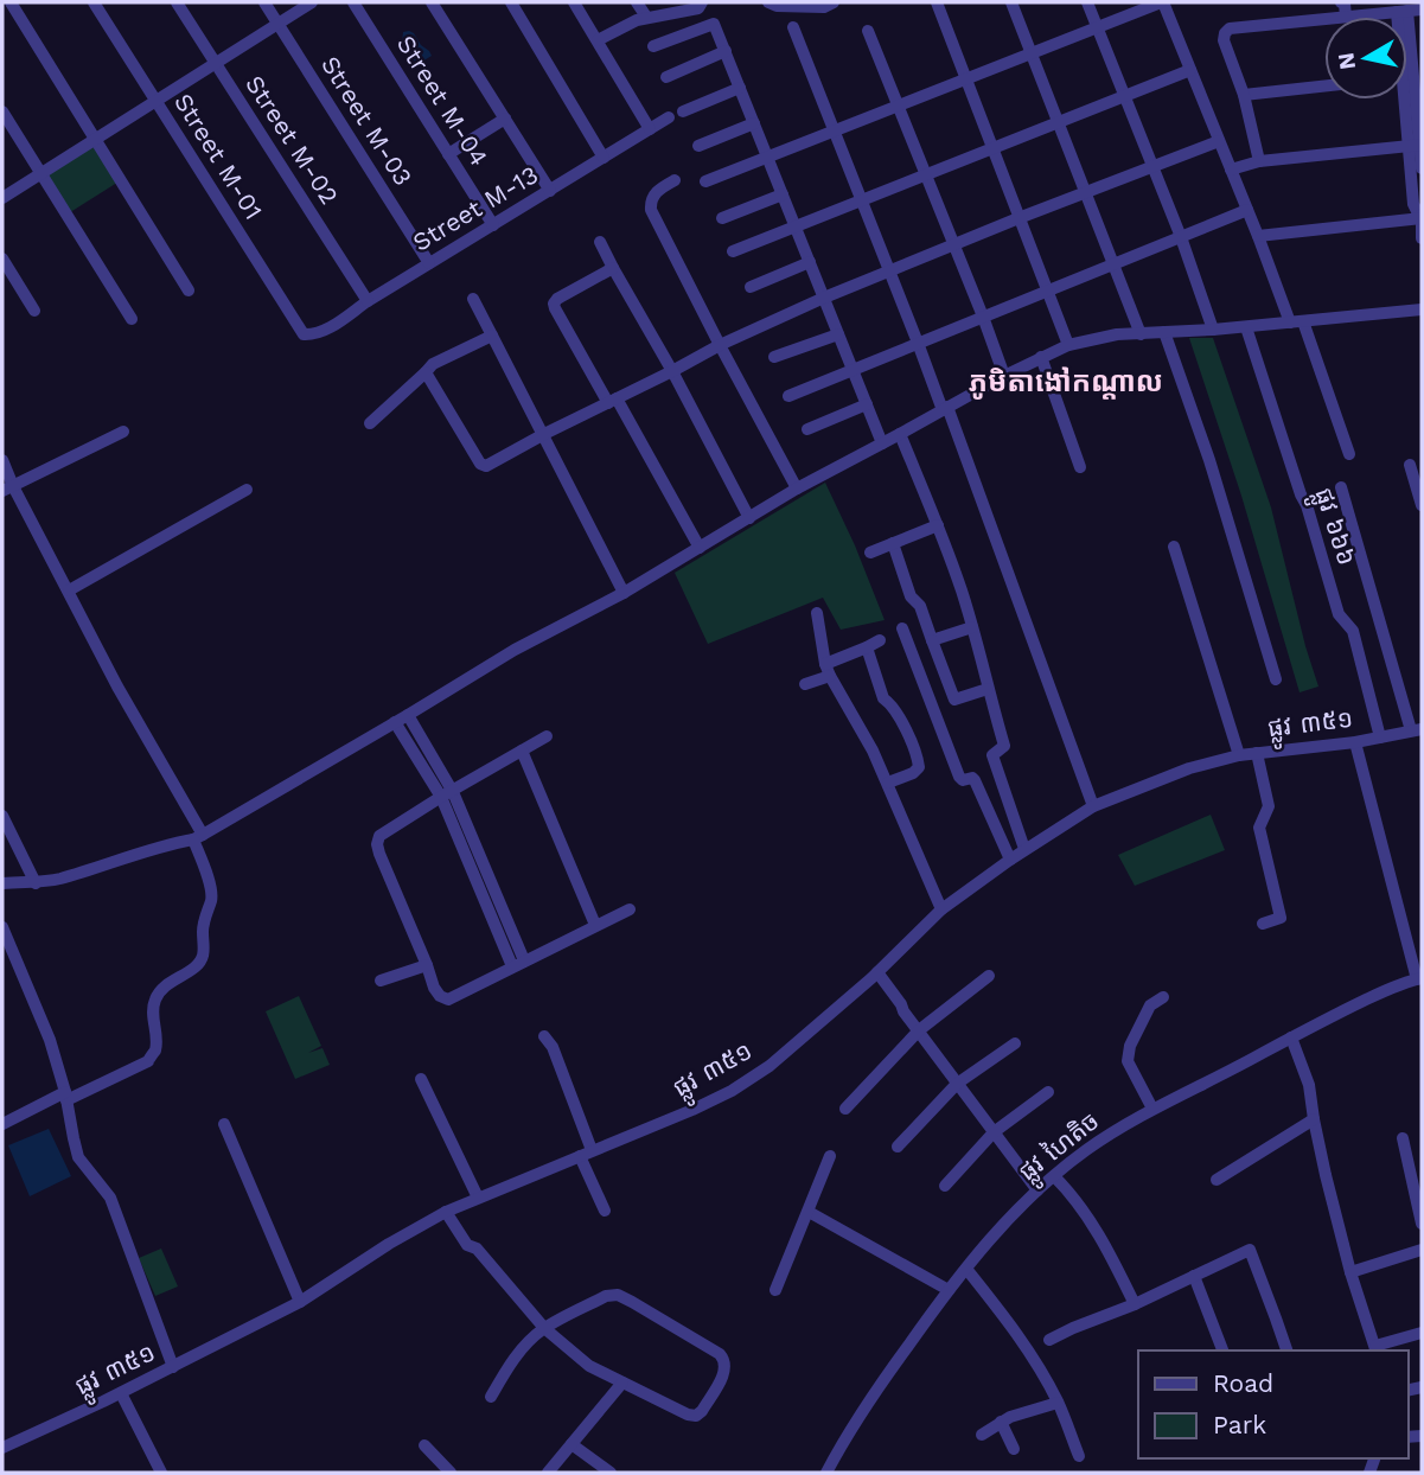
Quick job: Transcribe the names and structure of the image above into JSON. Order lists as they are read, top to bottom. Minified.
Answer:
{"streets":{"street":["Street M-04","Street M-03","Street M-02","Street M-01","Street M-13","ផ្លូវ ៦៦៦","ផ្លូវ ៣៥១","ផ្លូវ ហៃតិច"]},"crossings":[["Street M-04","Street M-13"],["Street M-03","Street M-13"],["Street M-02","Street M-13"],["Street M-01","Street M-13"],["ផ្លូវ ៦៦៦","ផ្លូវ ៣៥១"]],"districts":["ភូមិតាងៅកណ្តាល"],"legend":["Road","Park"],"north":"left"}
